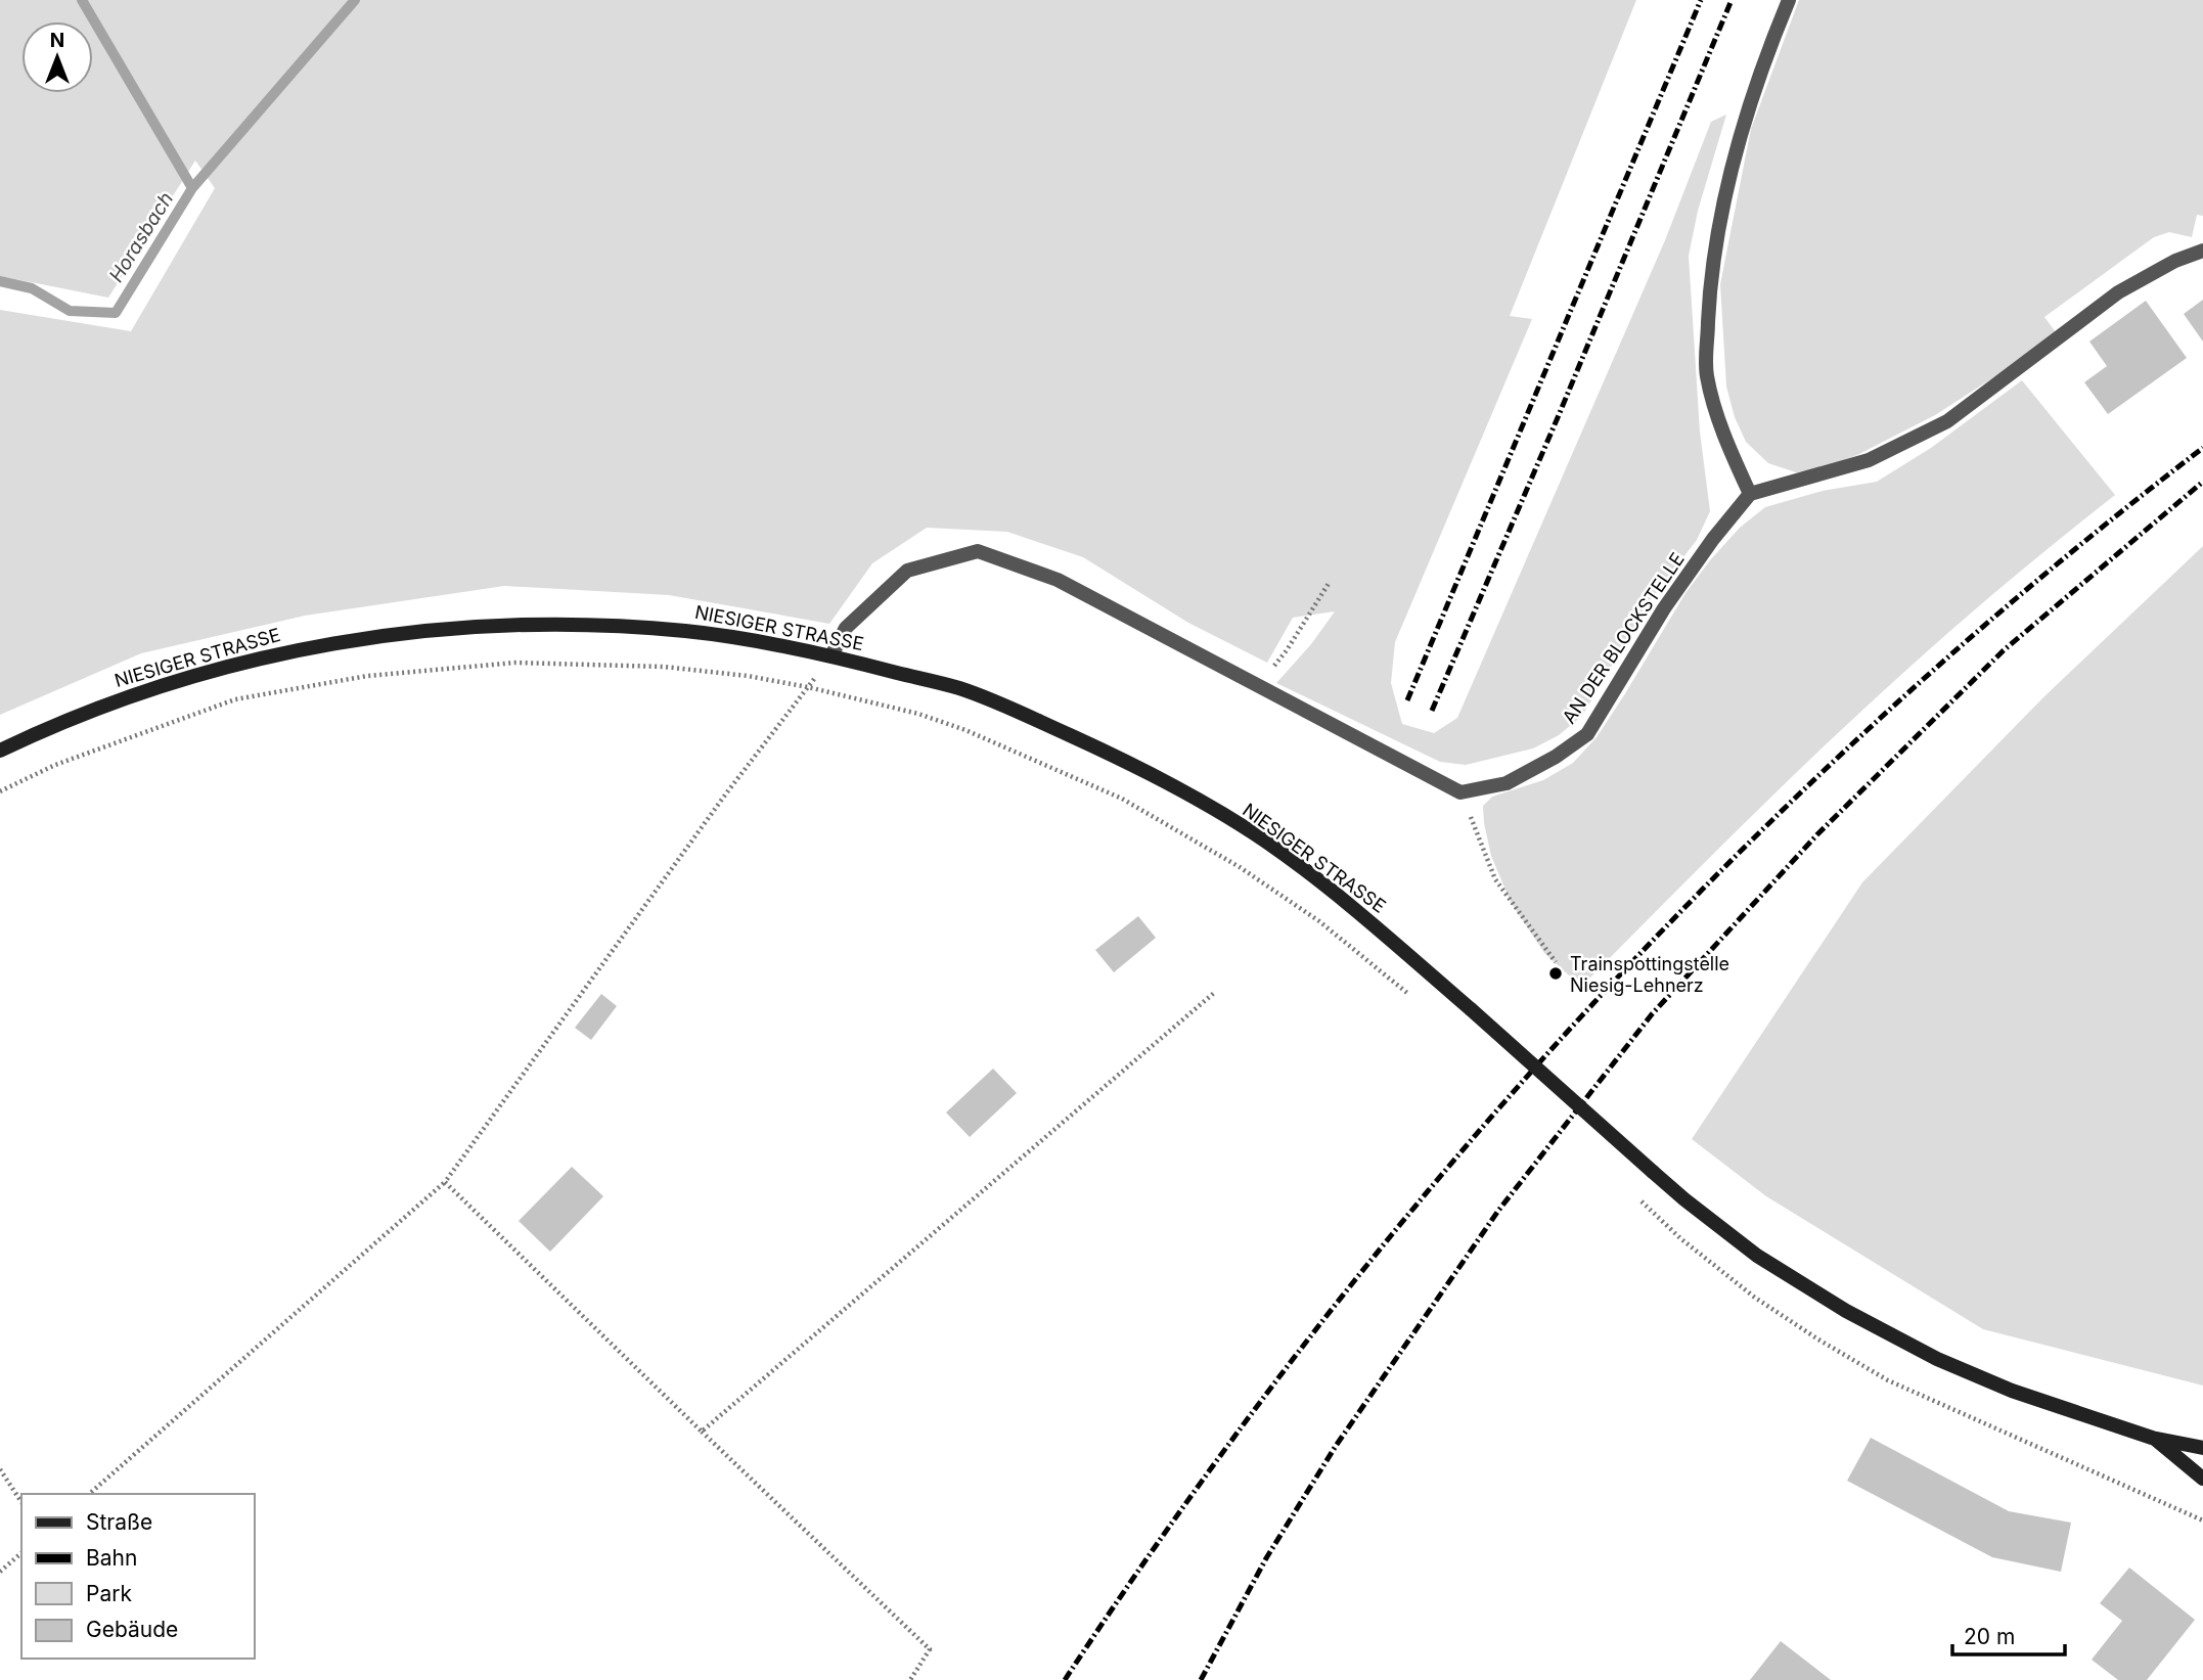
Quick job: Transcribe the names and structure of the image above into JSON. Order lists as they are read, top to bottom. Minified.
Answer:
{"streets":{"main road":["NIESIGER STRASSE"],"street":["AN DER BLOCKSTELLE"]},"water":["Horasbach"],"places":["Trainspottingstelle Niesig-Lehnerz"],"legend":["Straße","Bahn","Park","Gebäude"],"scale_bar":"20 m","north":"top"}
